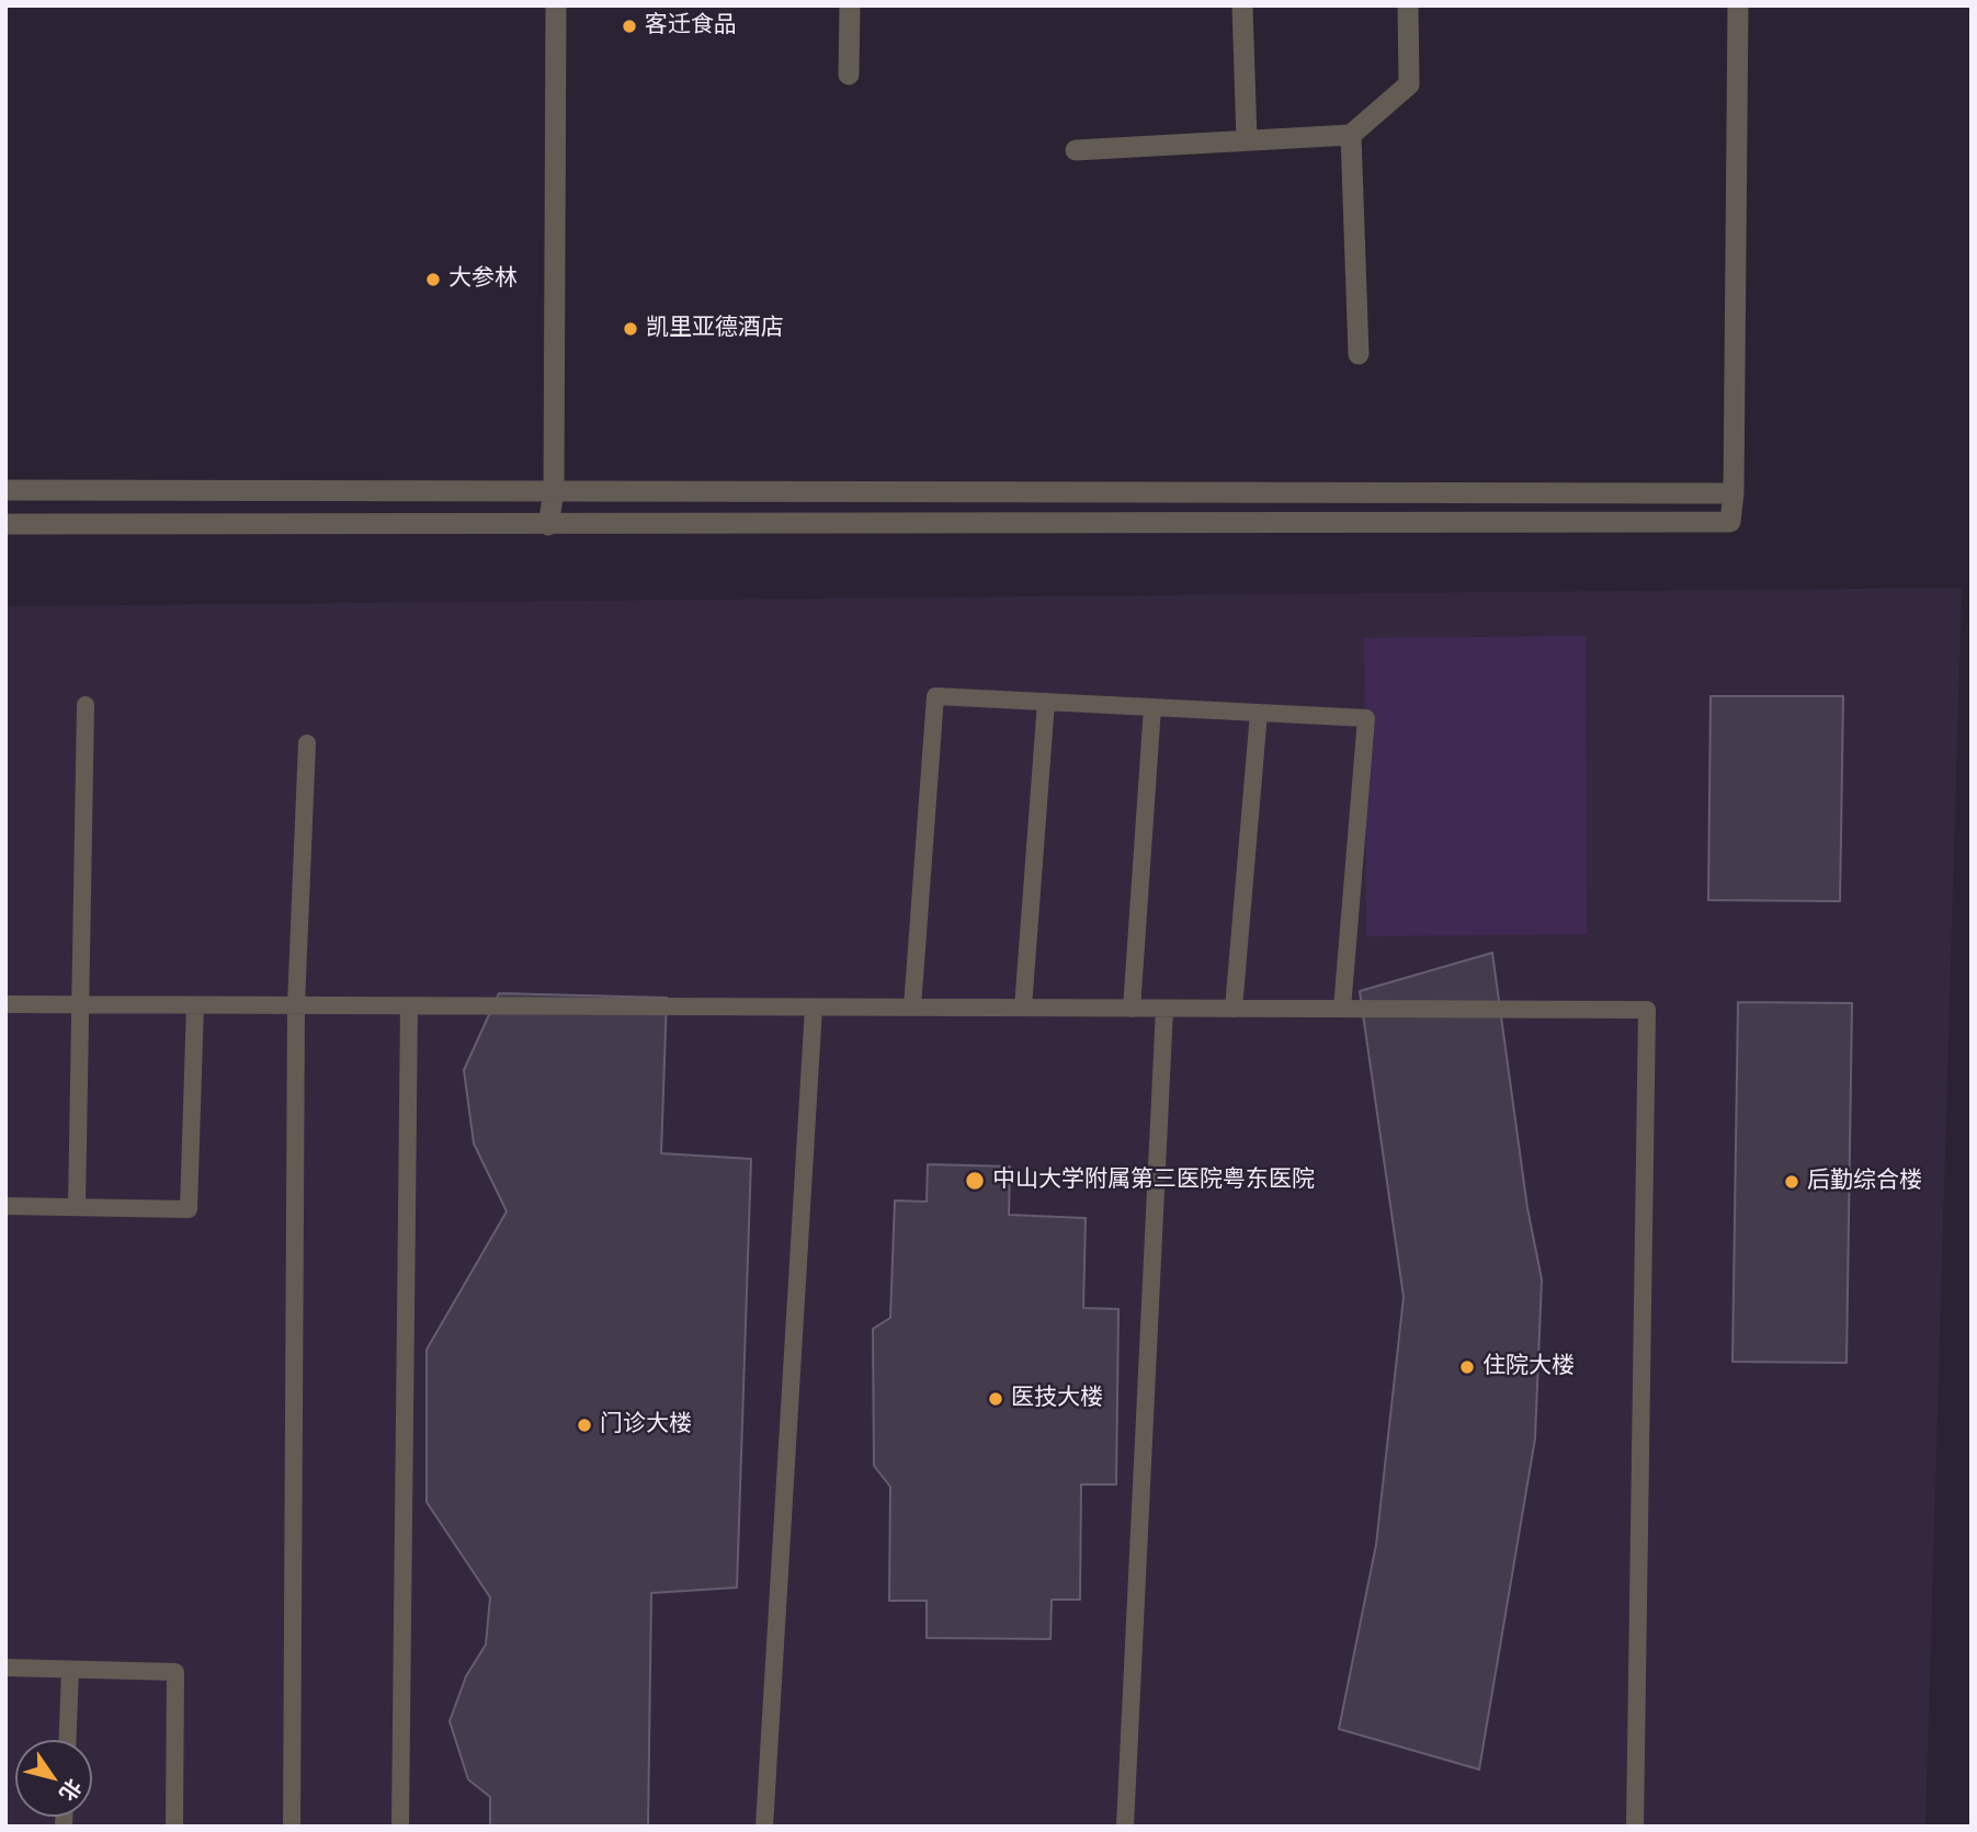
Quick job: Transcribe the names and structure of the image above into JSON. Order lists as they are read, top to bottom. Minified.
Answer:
{"places":["客迁食品","大参林","凯里亚德酒店","中山大学附属第三医院粤东医院","后勤综合楼","住院大楼","医技大楼","门诊大楼"],"north":"bottom right"}
